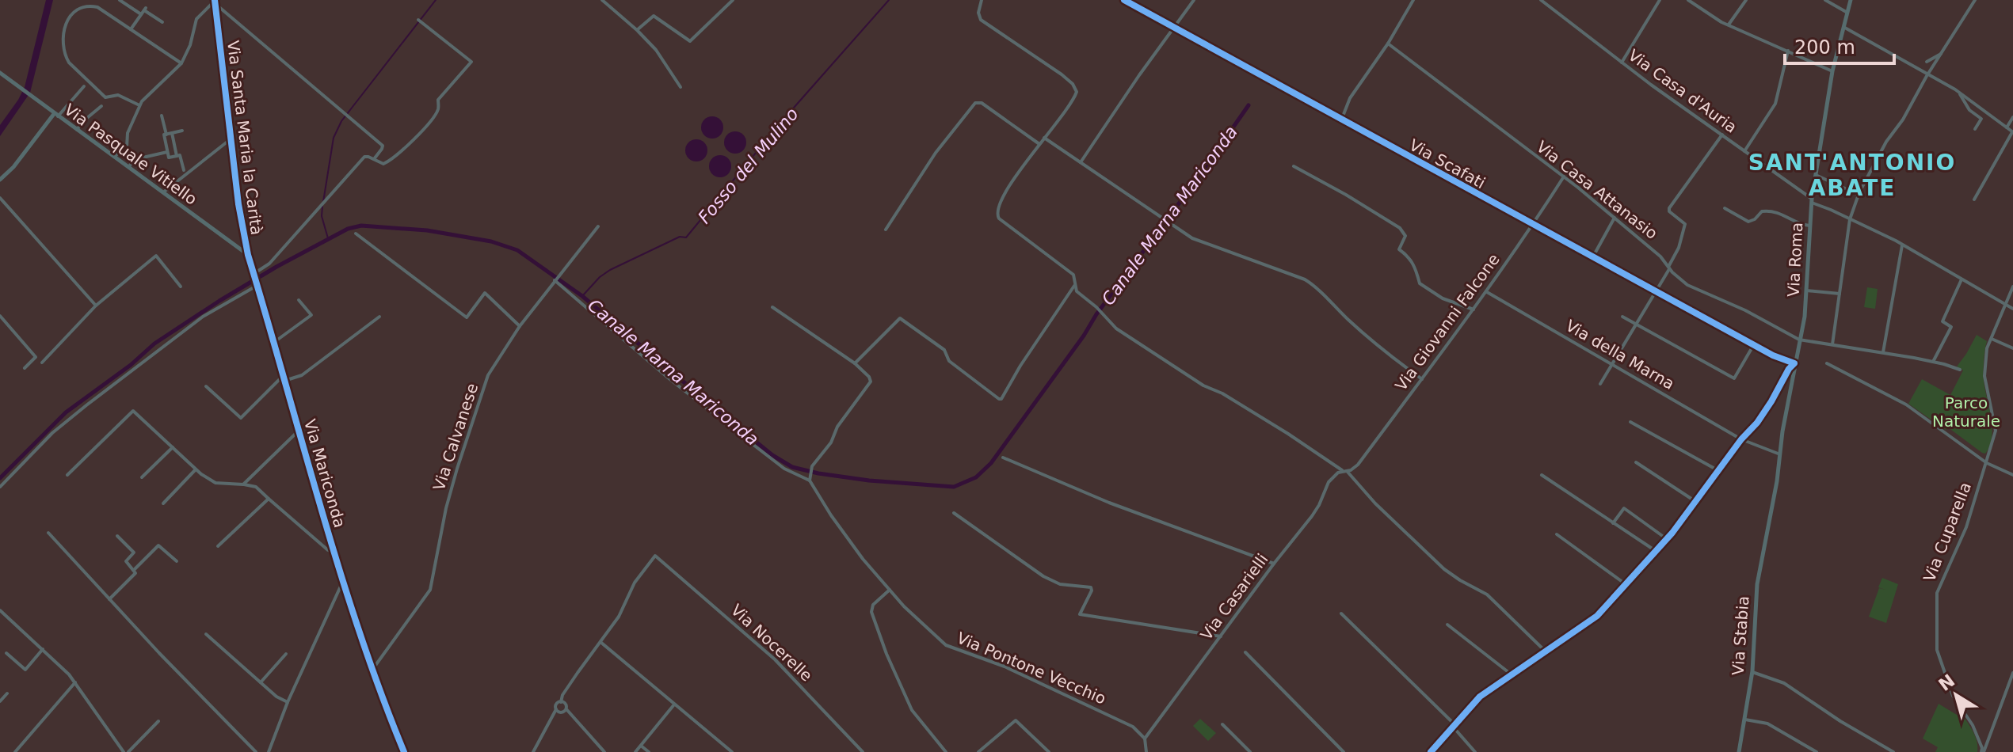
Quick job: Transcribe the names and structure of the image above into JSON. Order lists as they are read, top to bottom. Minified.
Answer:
{"streets":{"street":["Via Casa d'Auria","Via Santa Maria la Carità","Via Pasquale Vitiello","Via Scafati","Via Casa Attanasio","Via Roma","Via Giovanni Falcone","Via della Marna","Via Calvanese","Via Mariconda","Via Cuparella","Via Casarielli","Via Stabia","Via Nocerelle","Via Pontone Vecchio"]},"crossings":[["Via Casa d'Auria","Via Roma"],["Via Casa d'Auria","Via Cuparella"],["Via Santa Maria la Carità","Via Pasquale Vitiello"],["Via Santa Maria la Carità","Via Mariconda"],["Via Scafati","Via Roma"],["Via Scafati","Via Giovanni Falcone"],["Via Casa Attanasio","Via Roma"],["Via Casa Attanasio","Via Giovanni Falcone"],["Via Roma","Via della Marna"],["Via Roma","Via Stabia"],["Via Giovanni Falcone","Via della Marna"],["Via Giovanni Falcone","Via Casarielli"],["Via Calvanese","Via Mariconda"],["Via Casarielli","Via Pontone Vecchio"]],"districts":["SANT'ANTONIO ABATE"],"water":["Fosso del Mulino","Canale Marna Mariconda"],"parks":["Parco Naturale"],"scale_bar":"200 m","north":"top left"}
